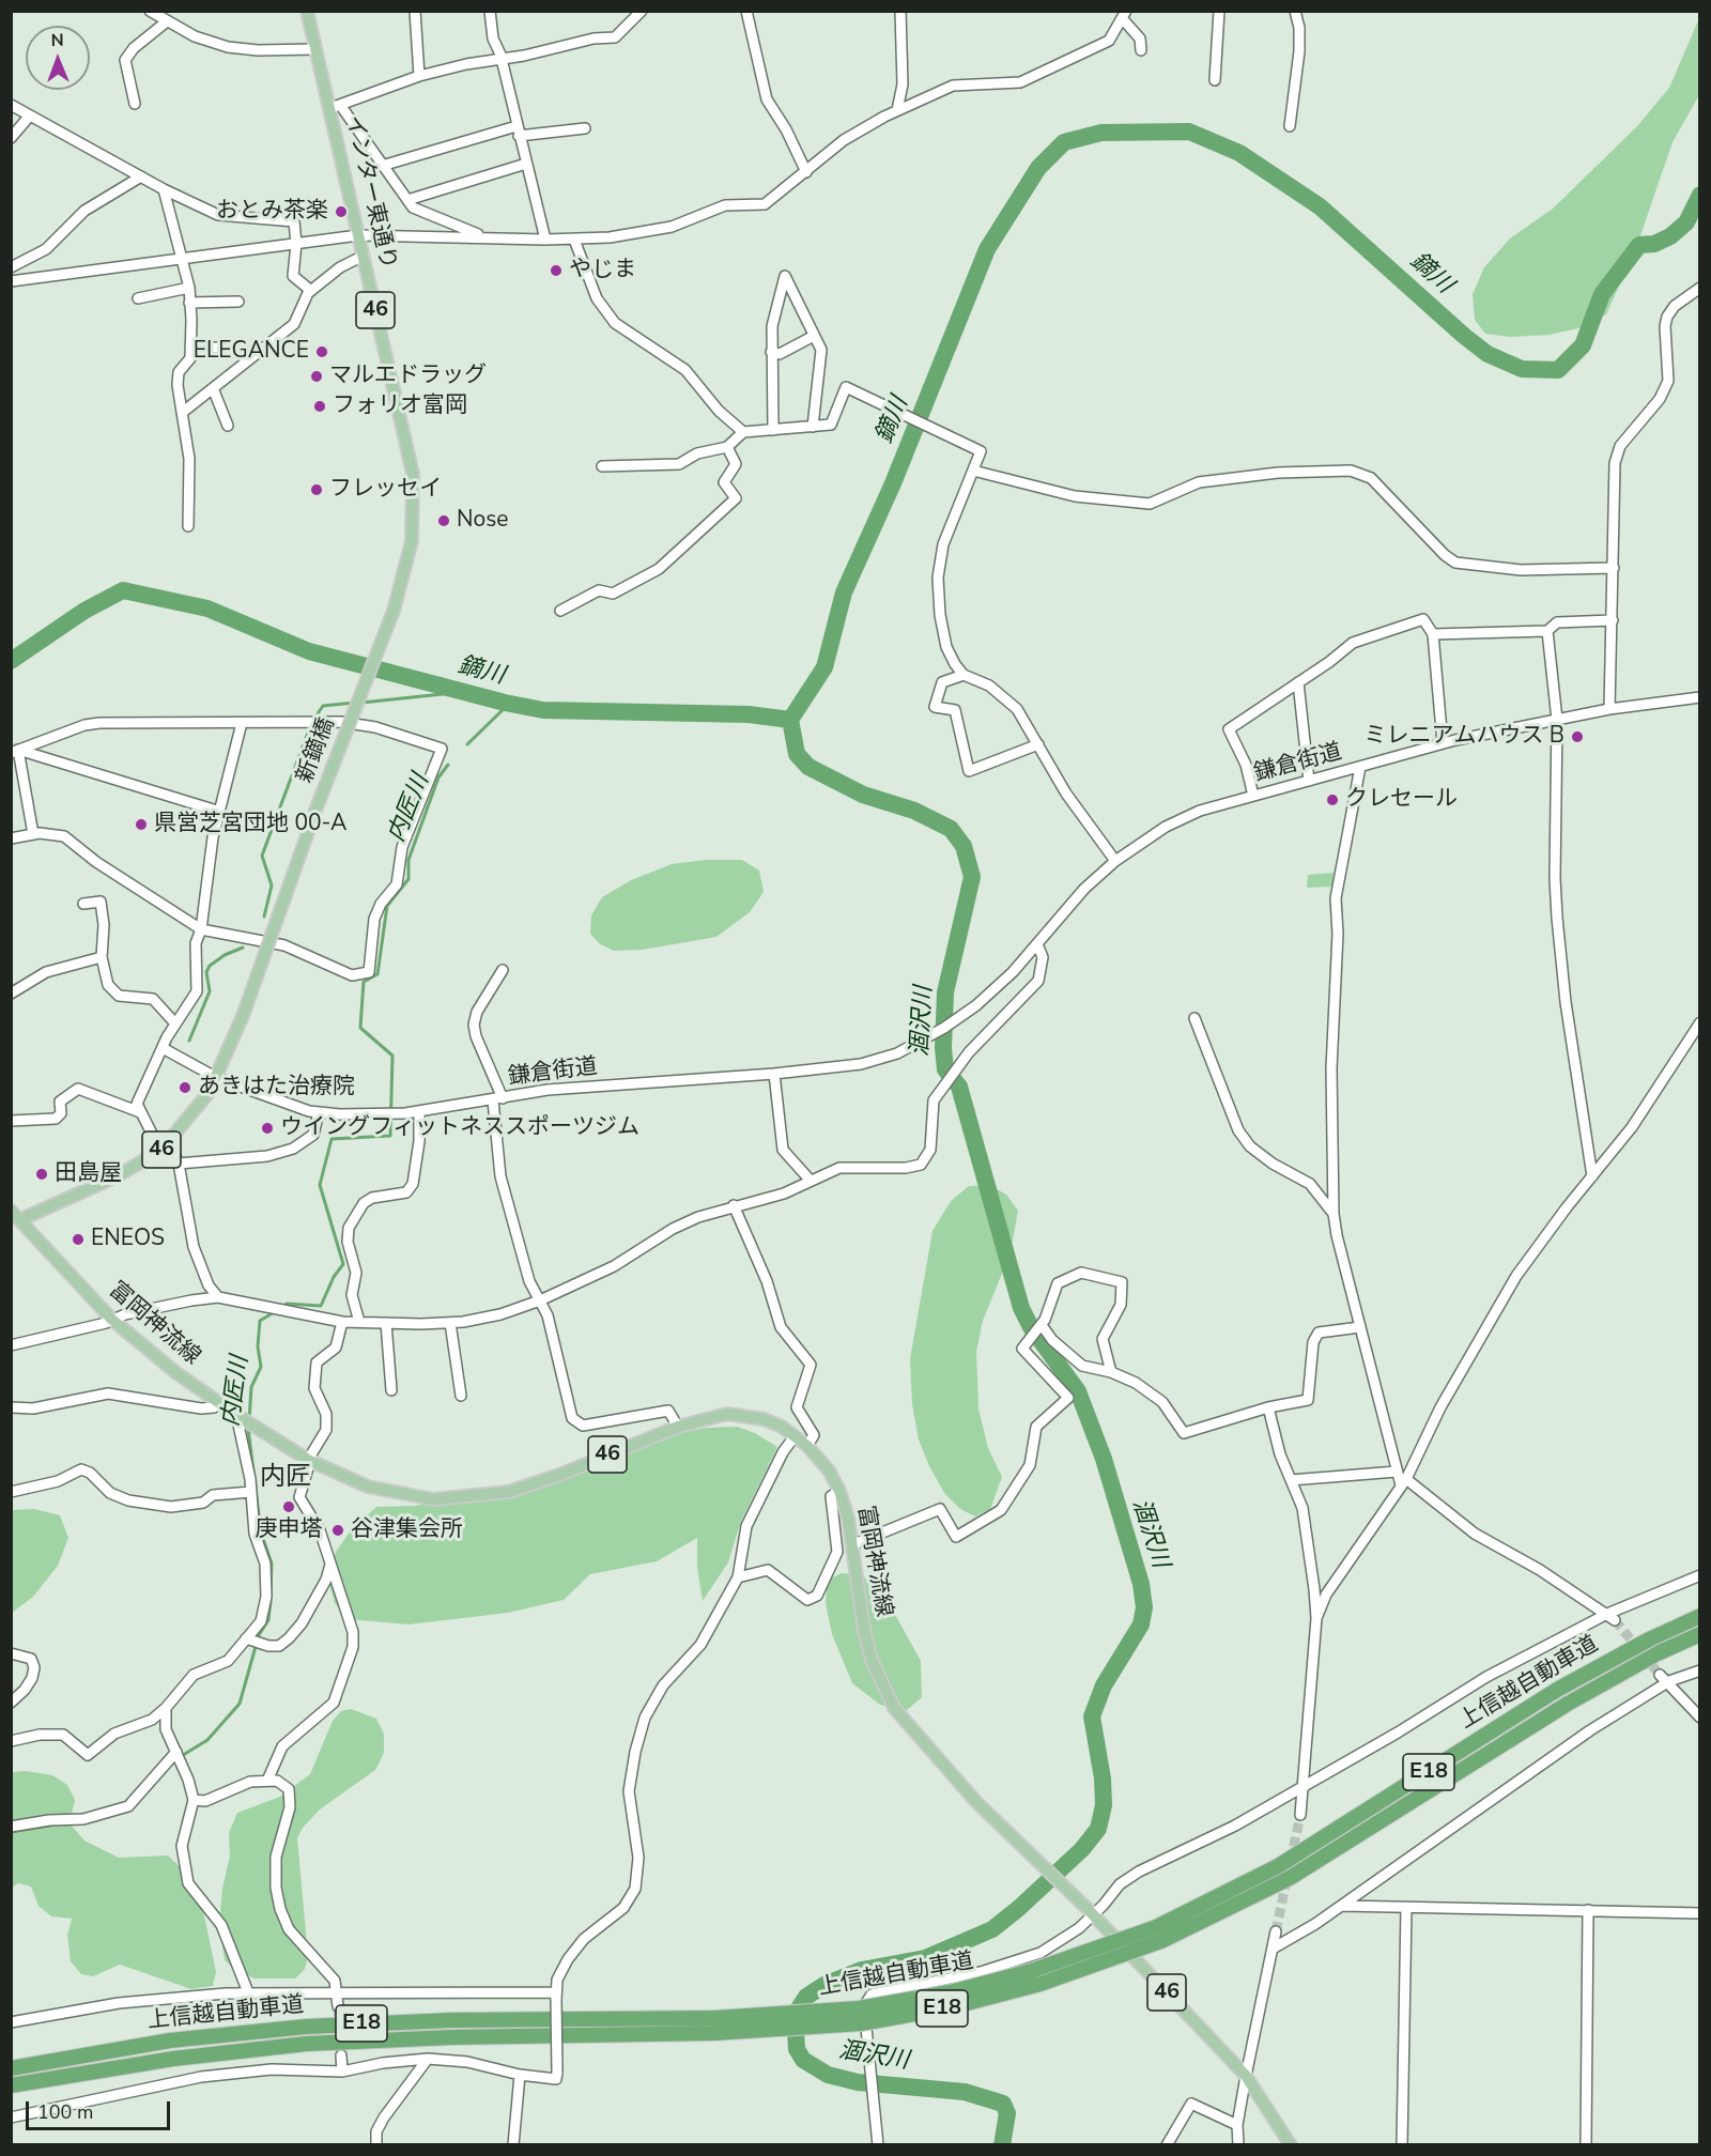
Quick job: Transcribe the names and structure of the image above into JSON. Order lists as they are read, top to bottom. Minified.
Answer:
{"streets":{"highway":["上信越自動車道","E18"],"main road":["インター東通り","46","新鏑橋","富岡神流線"],"street":["鎌倉街道"]},"crossings":[["インター東通り","新鏑橋"],["46","新鏑橋"],["46","鎌倉街道"],["46","富岡神流線"],["新鏑橋","鎌倉街道"]],"districts":["内匠"],"water":["鏑川","内匠川","涸沢川"],"places":["おとみ茶楽","やじま","ELEGANCE","マルエドラッグ","フォリオ富岡","フレッセイ","Nose","ミレニアムハウス B","クレセール","県営芝宮団地 00-A","あきはた治療院","ウイングフィットネススポーツジム","田島屋","ENEOS","庚申塔","谷津集会所"],"scale_bar":"100 m","north":"top"}
